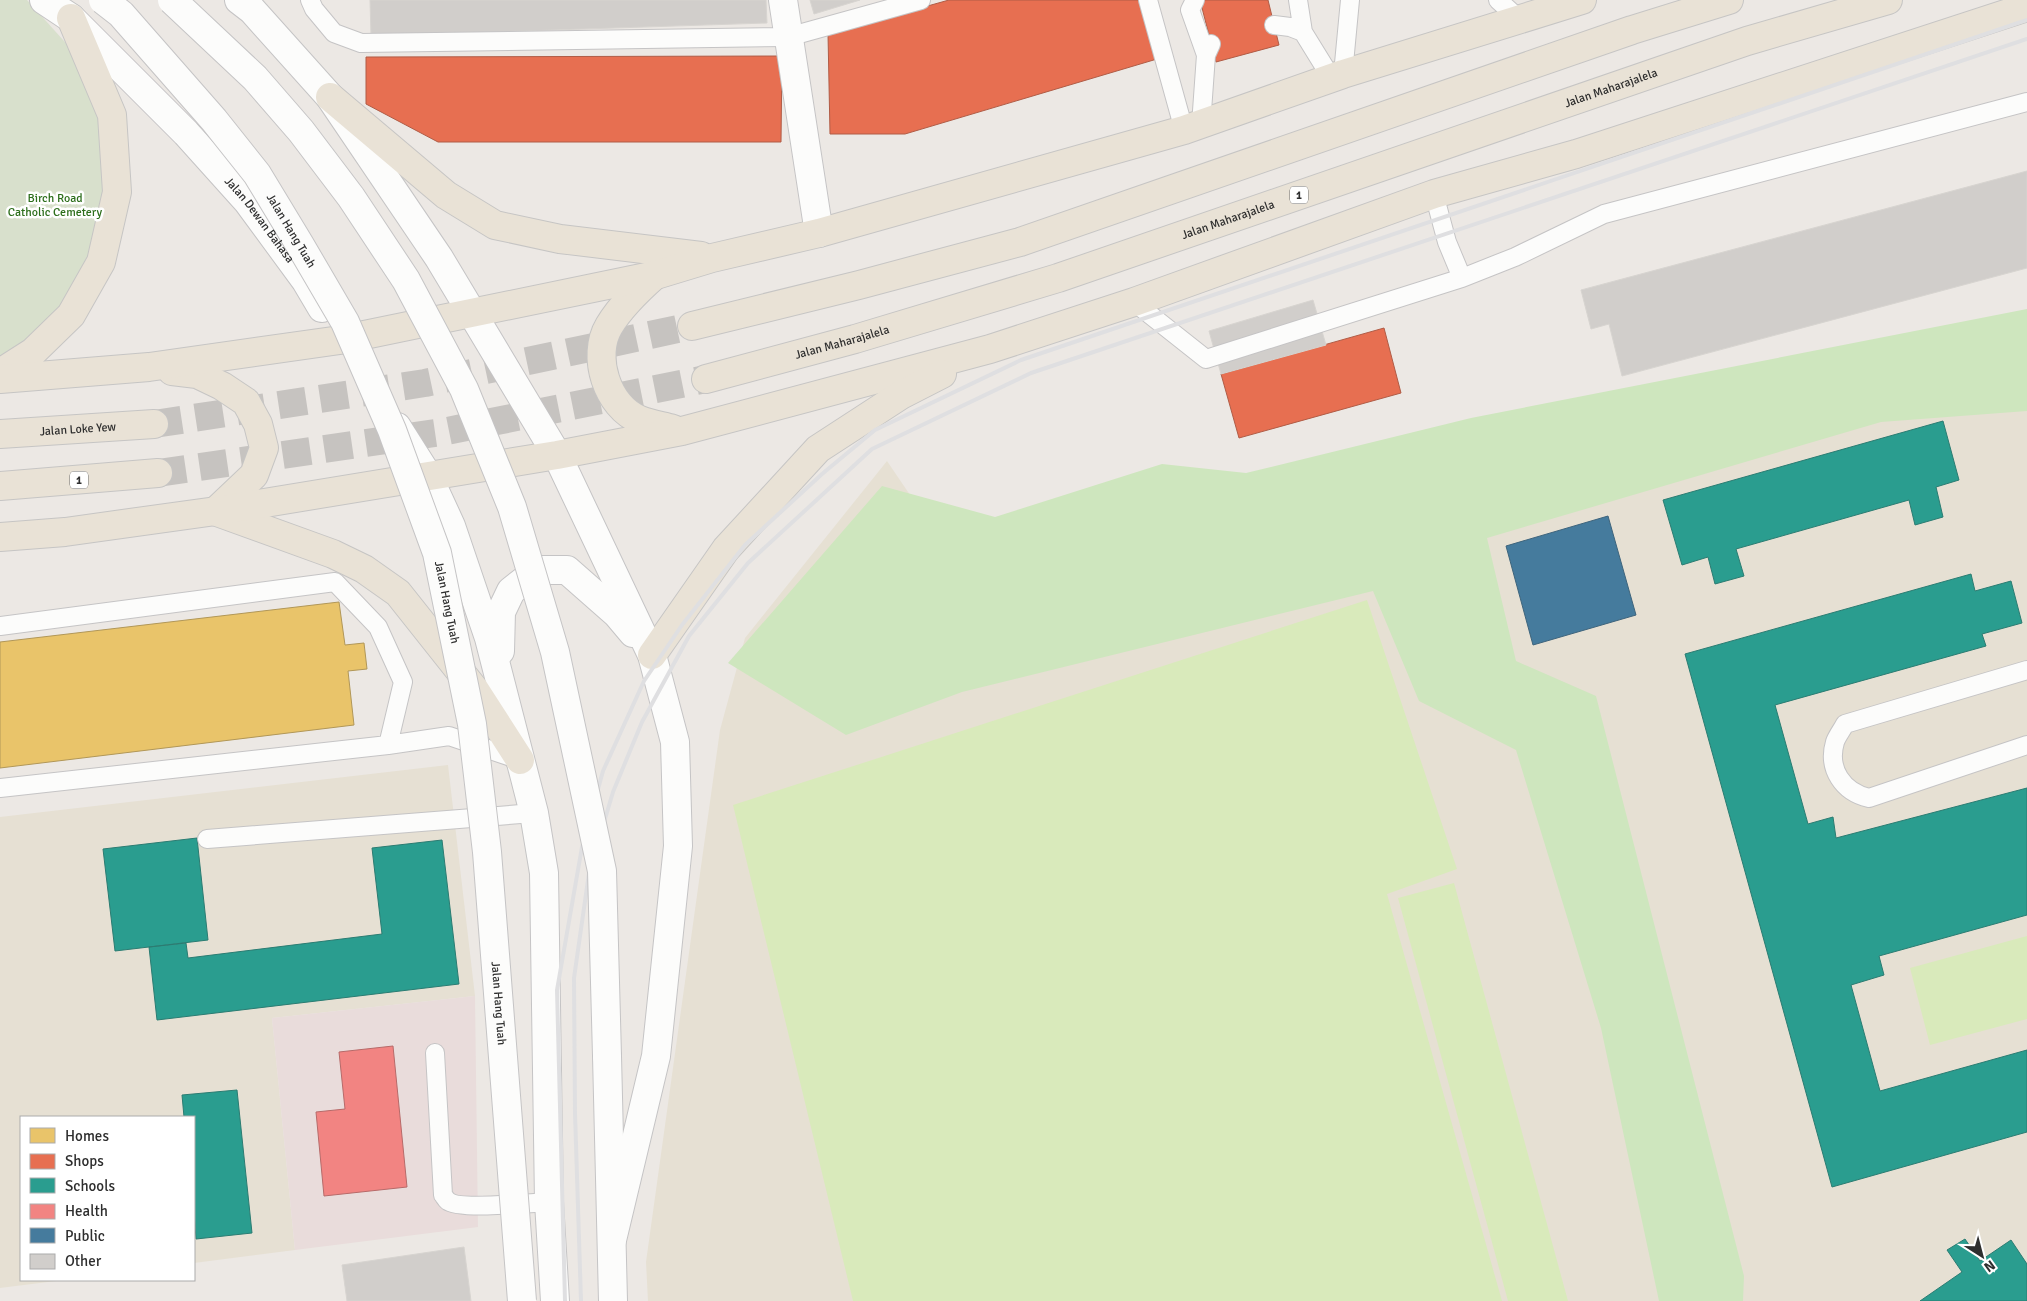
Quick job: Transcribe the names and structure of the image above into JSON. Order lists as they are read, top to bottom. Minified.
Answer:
{"streets":{"highway":["Jalan Maharajalela","1","Jalan Loke Yew"],"main road":["Jalan Dewan Bahasa","Jalan Hang Tuah"]},"crossings":[["Jalan Dewan Bahasa","Jalan Hang Tuah"]],"parks":["Birch Road Catholic Cemetery"],"legend":["Homes","Shops","Schools","Health","Public","Other"],"north":"bottom right"}
